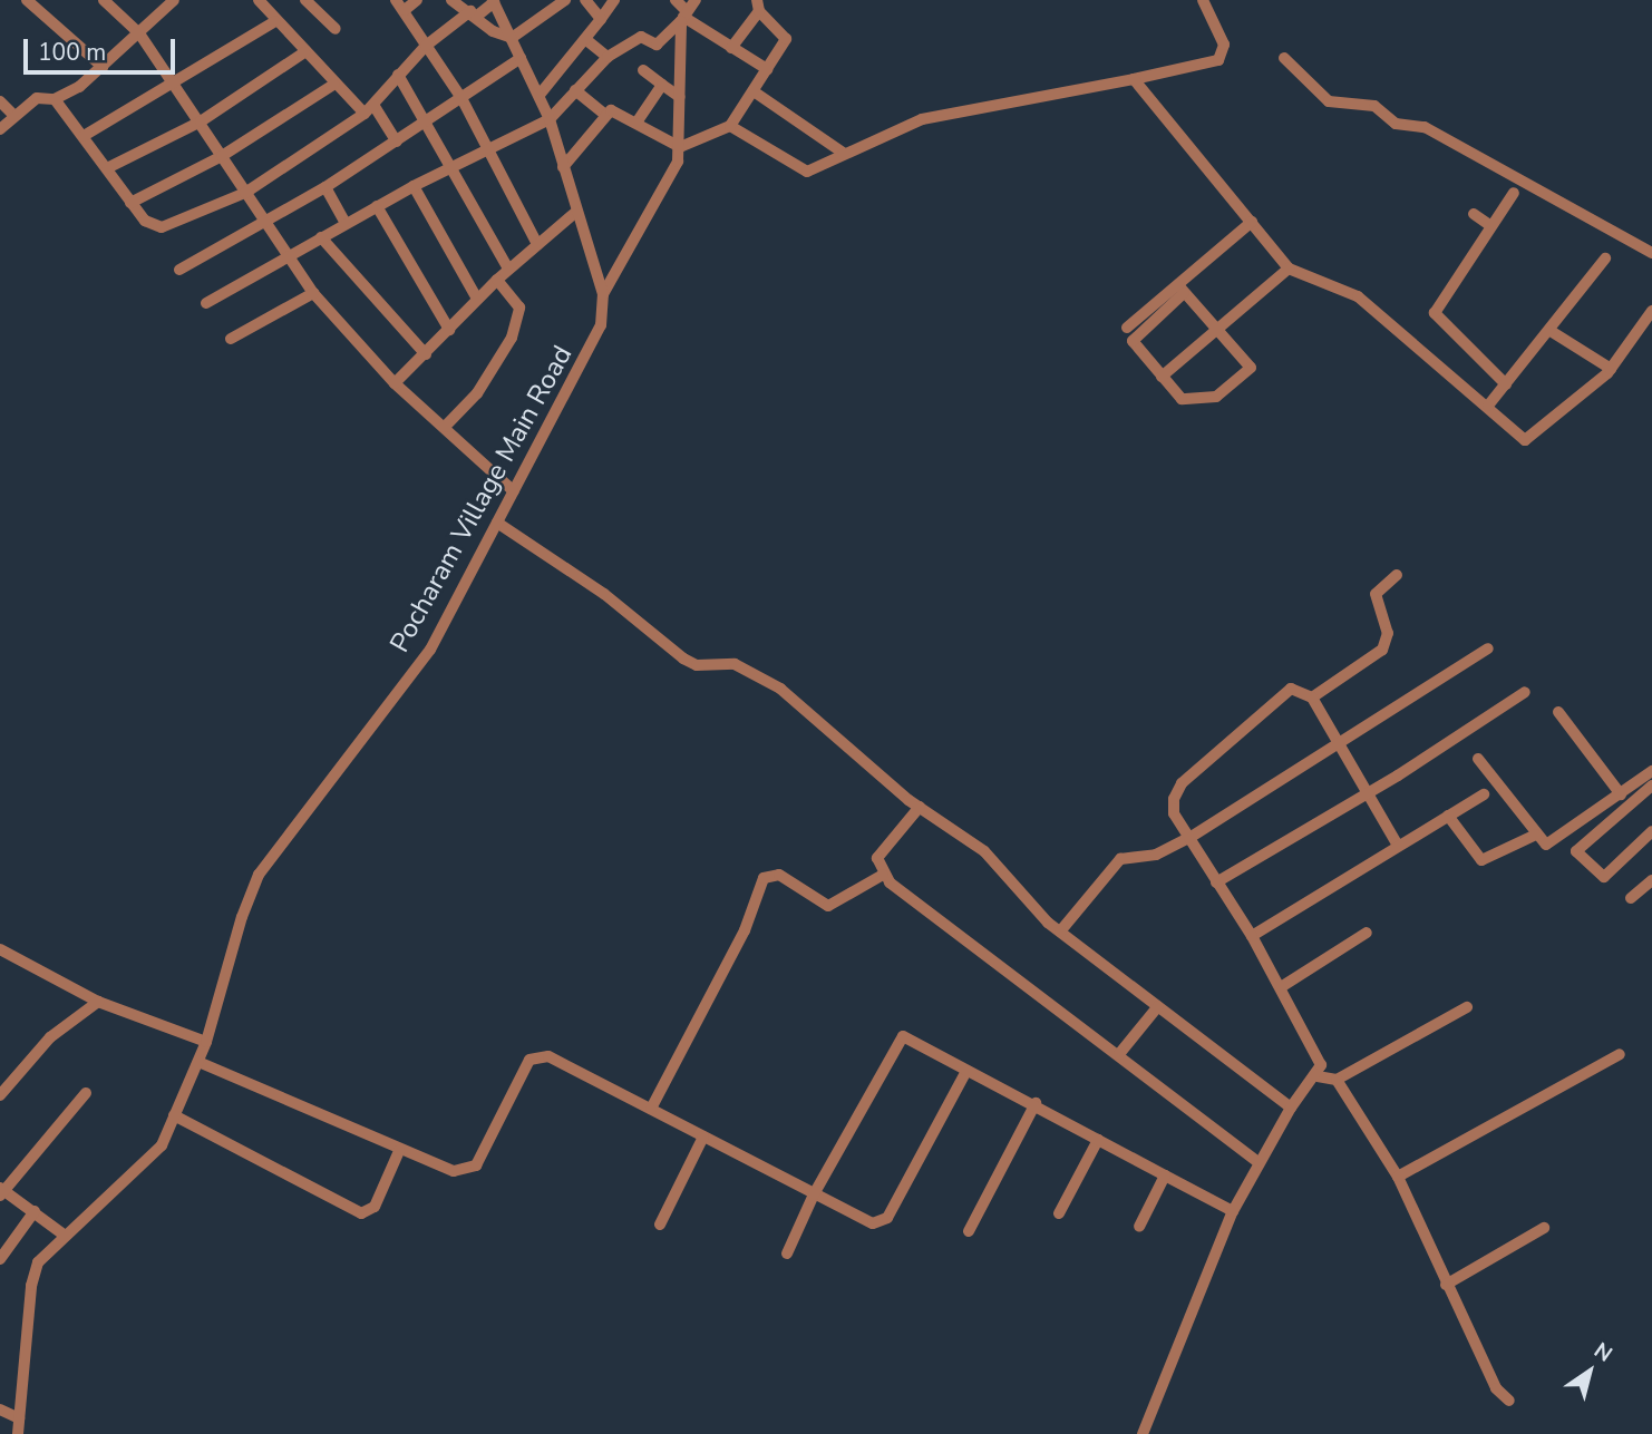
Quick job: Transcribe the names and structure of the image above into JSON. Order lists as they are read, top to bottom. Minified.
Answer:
{"streets":{"street":["Pocharam Village Main Road"]},"scale_bar":"100 m","north":"top right"}
